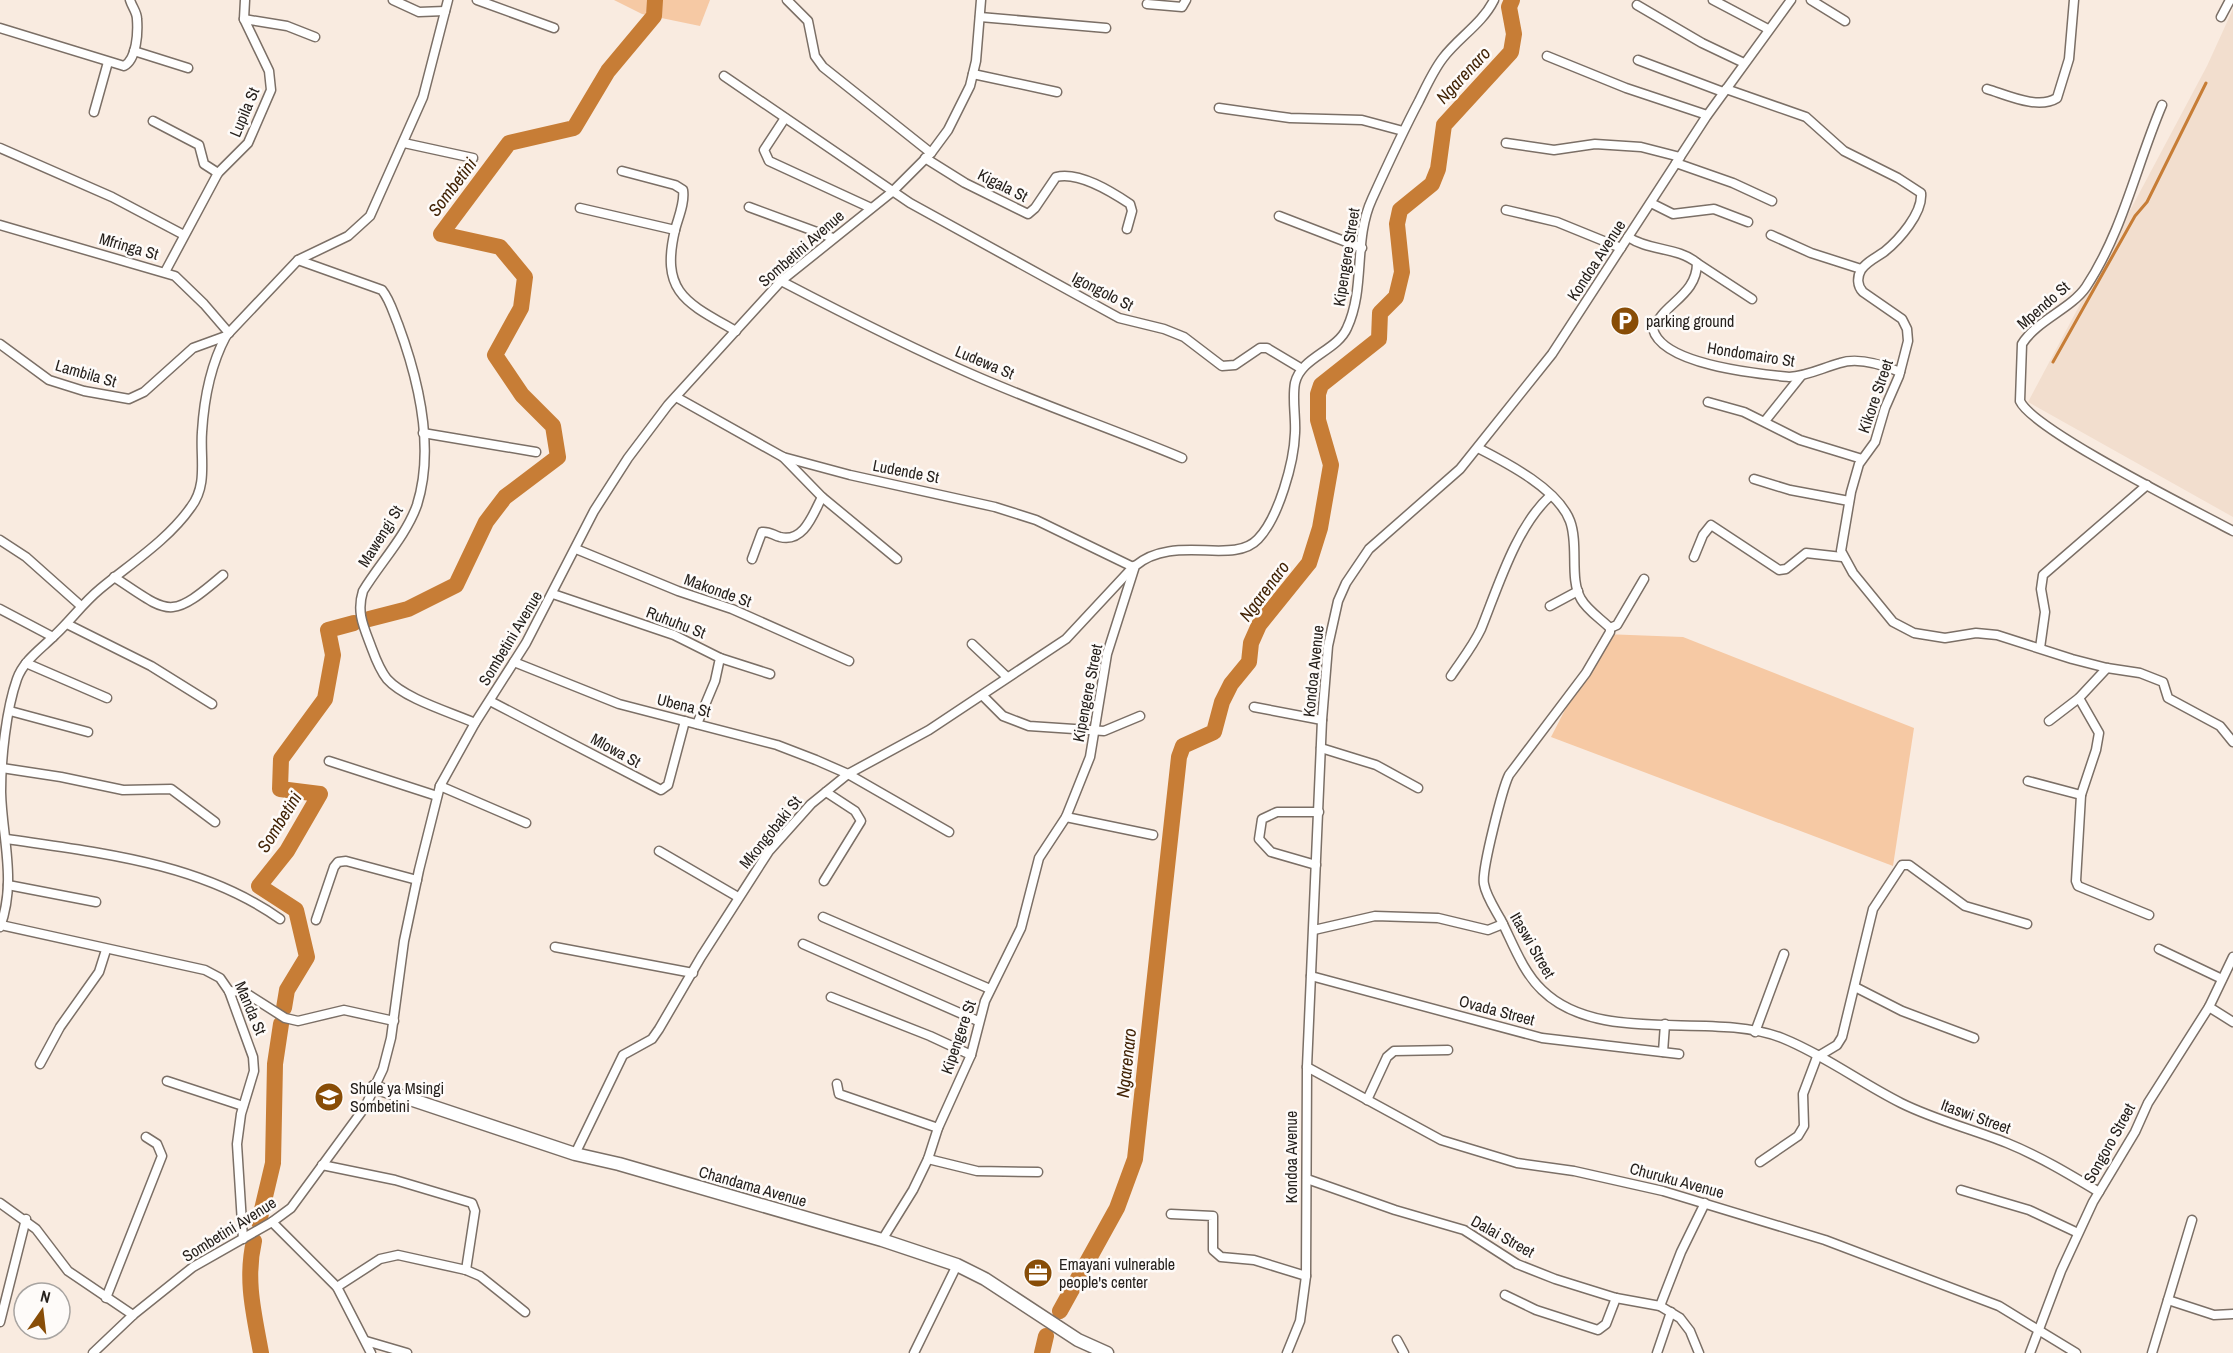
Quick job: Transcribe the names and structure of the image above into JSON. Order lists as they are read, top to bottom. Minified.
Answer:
{"streets":{"street":["Lupila St","Kigala St","Mfringa St","Sombetini Avenue","Kipengere Street","Kondoa Avenue","Igongolo St","Mpendo St","Hondomairo St","Ludewa St","Lambila St","Kikore Street","Ludende St","Mawengi St","Makonde St","Ruhuhu St","Ubena St","Mlowa St","Mkongobaki St","Itaswi Street","Manda St","Ovada Street","Kipengere St","Songoro Street","Churuku Avenue","Chandama Avenue","Dalai Street"]},"crossings":[["Lupila St","Mfringa St"],["Kigala St","Sombetini Avenue"],["Mfringa St","Lambila St"],["Sombetini Avenue","Igongolo St"],["Sombetini Avenue","Ludewa St"],["Sombetini Avenue","Ludende St"],["Sombetini Avenue","Mawengi St"],["Sombetini Avenue","Makonde St"],["Sombetini Avenue","Ruhuhu St"],["Sombetini Avenue","Ubena St"],["Sombetini Avenue","Mlowa St"],["Sombetini Avenue","Manda St"],["Sombetini Avenue","Chandama Avenue"],["Kipengere Street","Igongolo St"],["Kipengere Street","Ludende St"],["Kipengere Street","Mkongobaki St"],["Kipengere Street","Kipengere St"],["Kondoa Avenue","Ovada Street"],["Kondoa Avenue","Churuku Avenue"],["Kondoa Avenue","Dalai Street"],["Hondomairo St","Kikore Street"],["Ludende St","Mkongobaki St"],["Ruhuhu St","Ubena St"],["Ubena St","Mlowa St"],["Ubena St","Mkongobaki St"],["Mkongobaki St","Chandama Avenue"],["Itaswi Street","Songoro Street"],["Kipengere St","Chandama Avenue"],["Songoro Street","Churuku Avenue"]],"water":["Ngarenaro","Sombetini"],"places":{"parking":["parking ground"],"school or university":["Shule ya Msingi Sombetini"],"office":["Emayani vulnerable people's center"]},"north":"top"}
